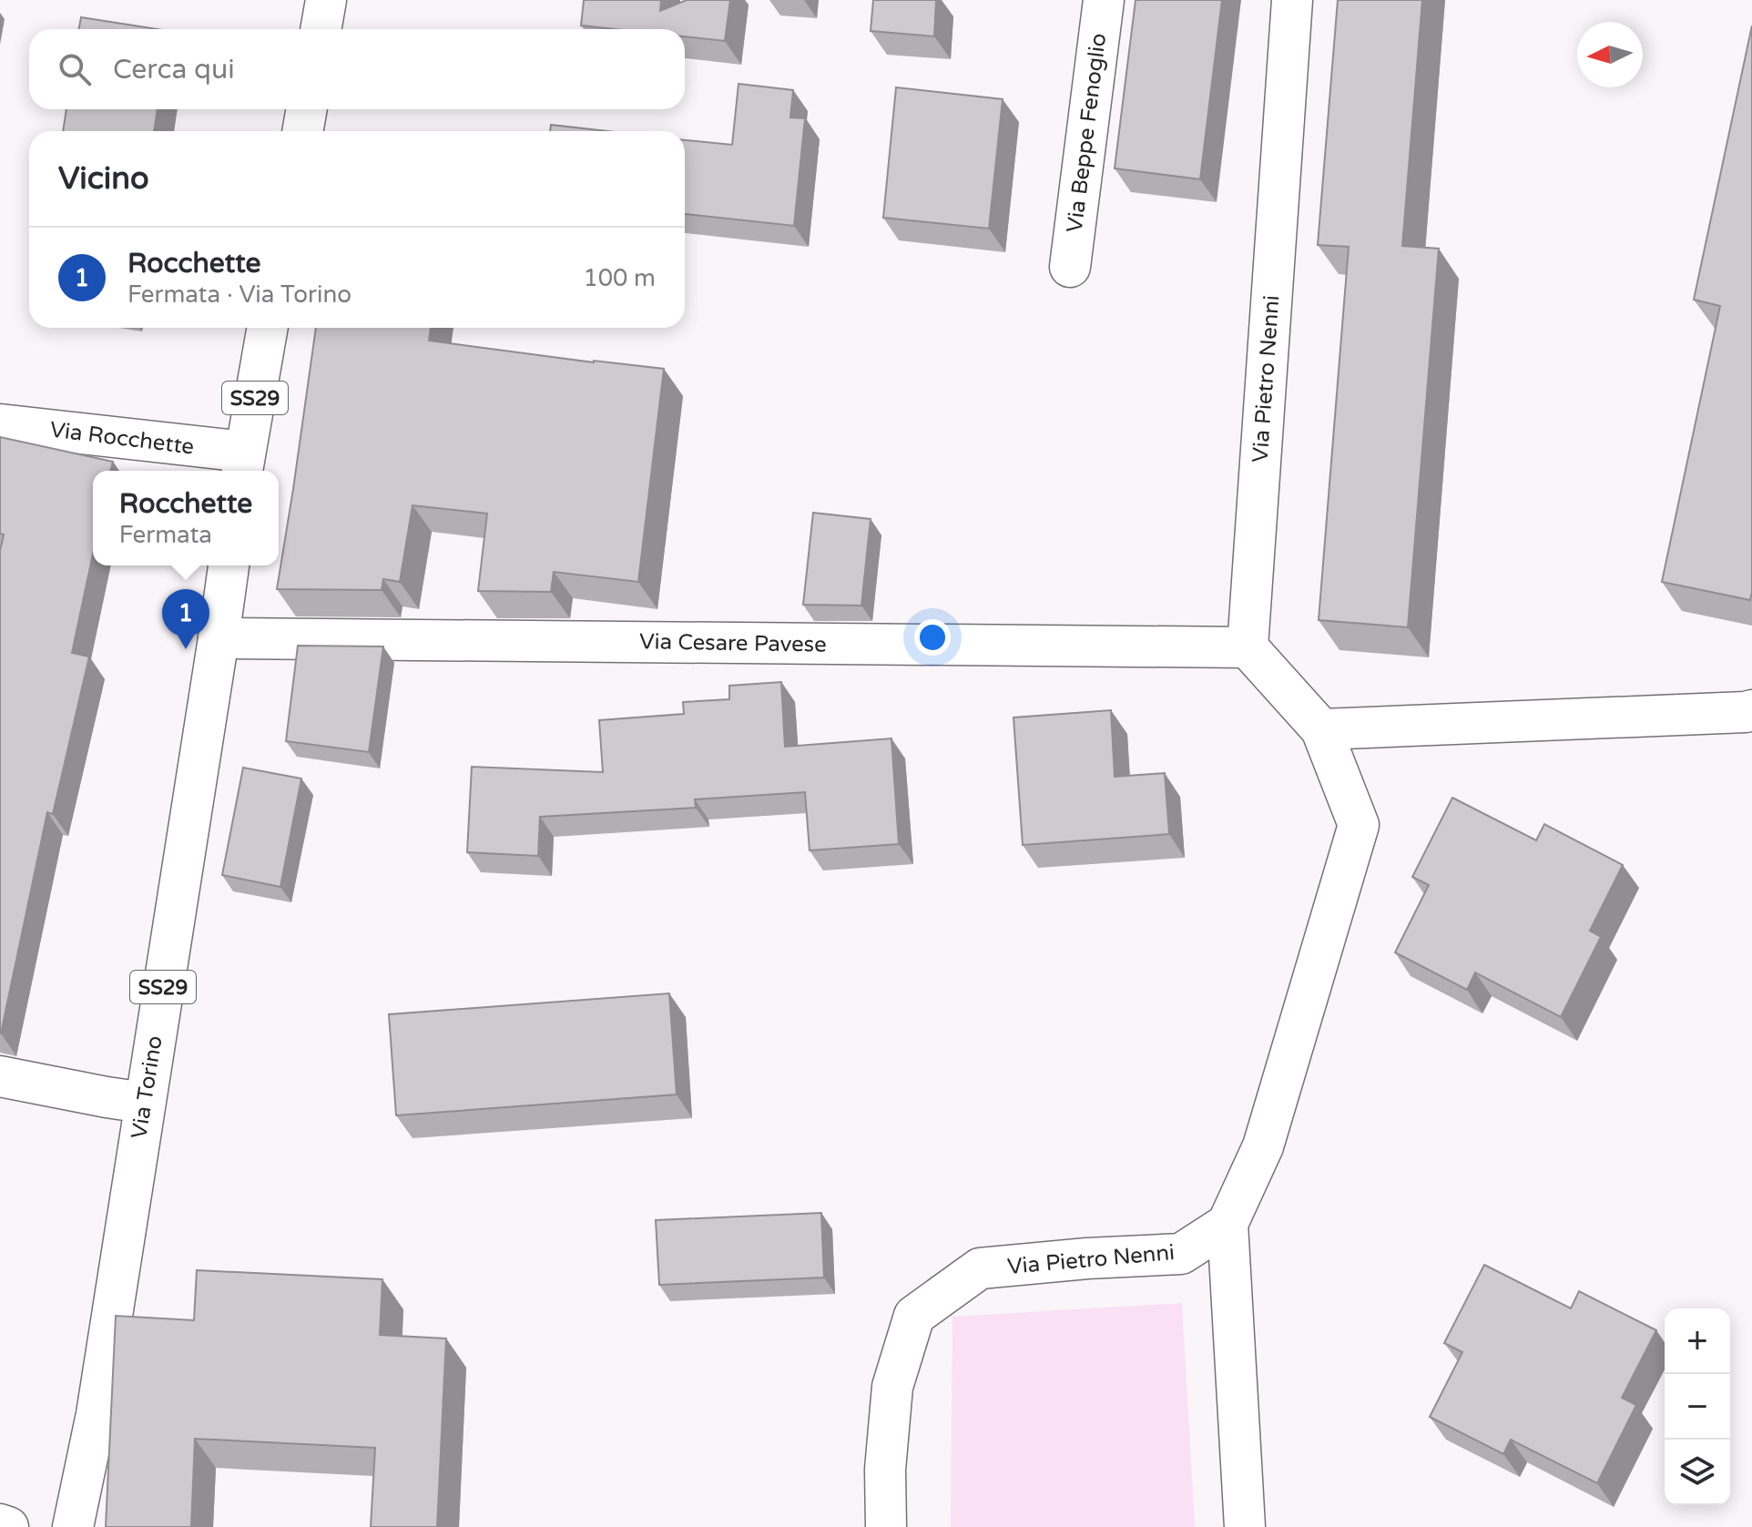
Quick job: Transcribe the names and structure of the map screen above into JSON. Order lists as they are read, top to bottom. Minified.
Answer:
{"streets":{"street":["Via Beppe Fenoglio","Via Pietro Nenni","SS29","Via Rocchette","Via Cesare Pavese","Via Torino"]},"crossings":[["Via Pietro Nenni","Via Cesare Pavese"],["SS29","Via Rocchette"],["Via Cesare Pavese","Via Torino"]],"north":"left","page":{"search":"Cerca qui","heading":"Vicino","list":[{"mark":"1","name":"Rocchette","note":"Fermata · Via Torino","value":"100 m"}],"popup":["Rocchette","Fermata"],"pins":"1","map_buttons":["+","−"]}}
